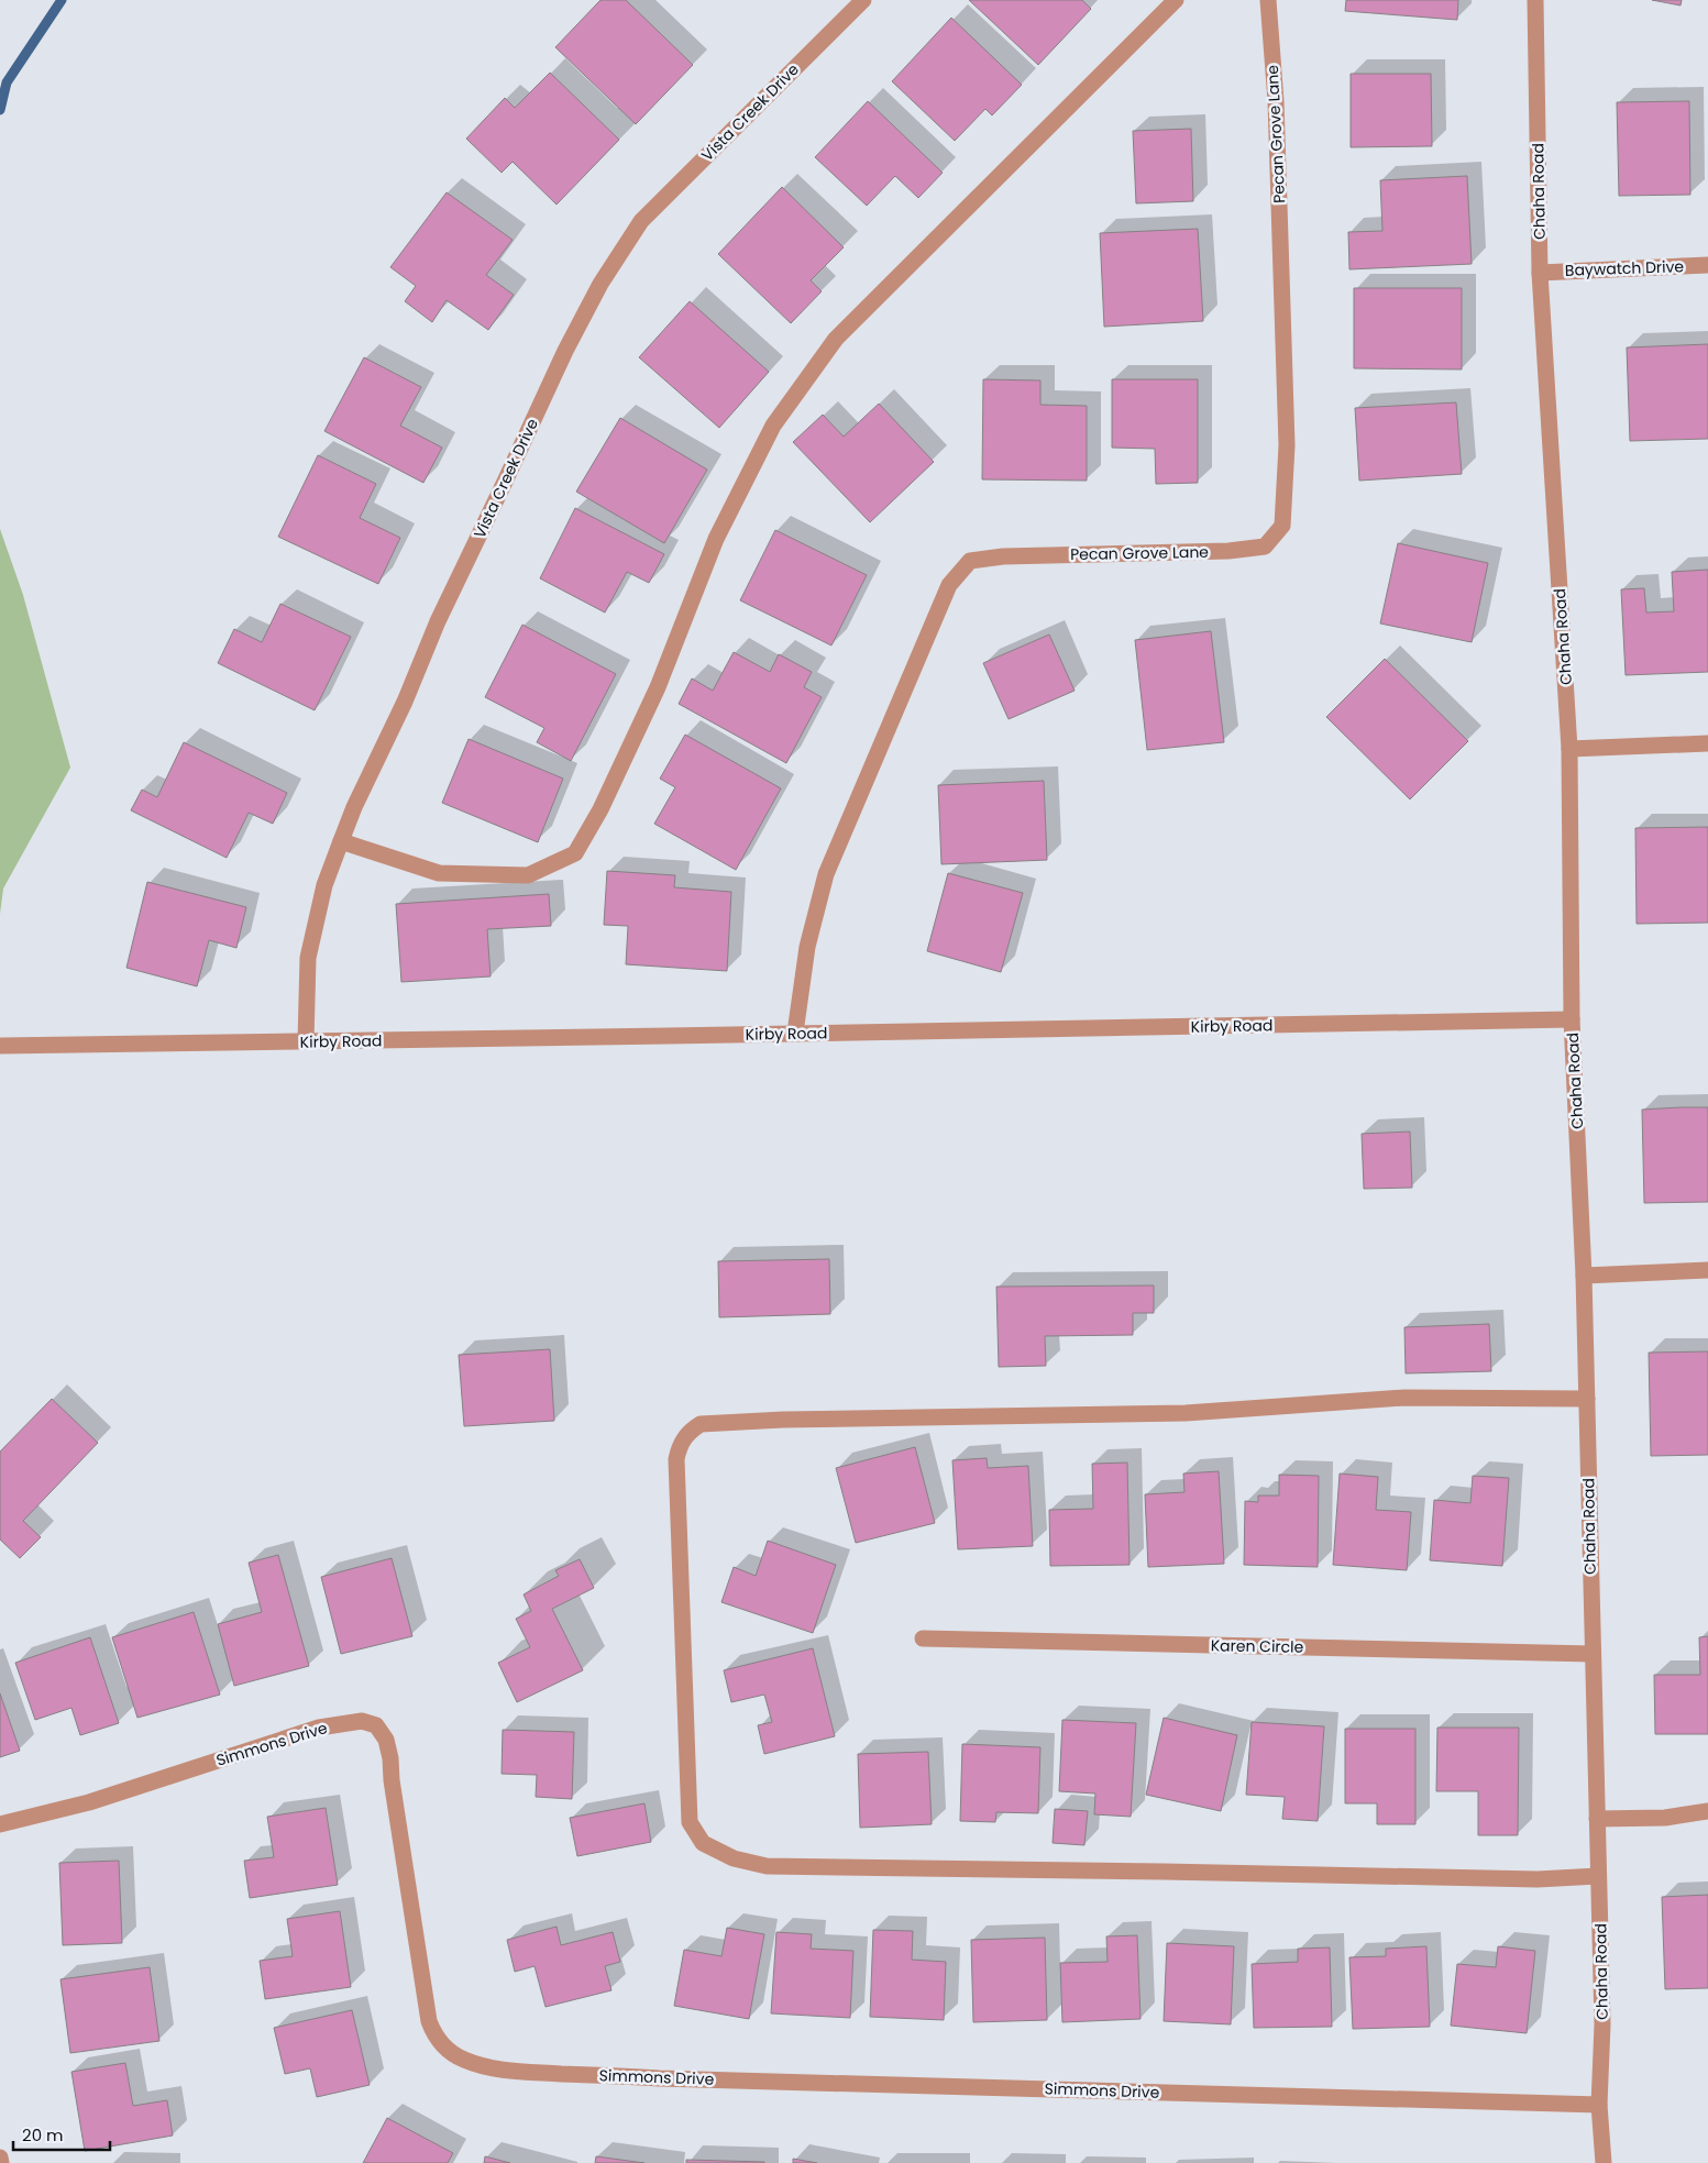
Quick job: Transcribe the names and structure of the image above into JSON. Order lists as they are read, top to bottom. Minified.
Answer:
{"streets":{"street":["Vista Creek Drive","Pecan Grove Lane","Chaha Road","Baywatch Drive","Kirby Road","Karen Circle","Simmons Drive"]},"crossings":[["Vista Creek Drive","Kirby Road"],["Pecan Grove Lane","Kirby Road"],["Chaha Road","Baywatch Drive"],["Chaha Road","Kirby Road"],["Chaha Road","Karen Circle"],["Chaha Road","Simmons Drive"]],"scale_bar":"20 m"}
